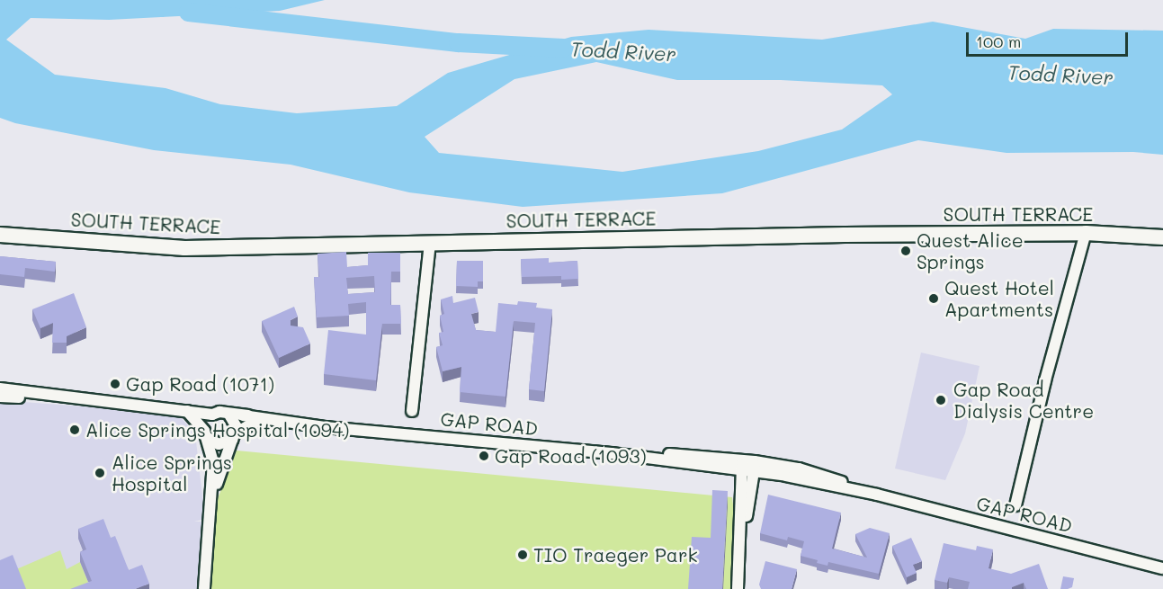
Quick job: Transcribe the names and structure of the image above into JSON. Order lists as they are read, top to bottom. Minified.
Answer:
{"streets":{"street":["SOUTH TERRACE","GAP ROAD"]},"water":["Todd River"],"places":["Quest Alice Springs","Quest Hotel Apartments","Gap Road (1071)","Gap Road Dialysis Centre","Alice Springs Hospital (1094)","Gap Road (1093)","Alice Springs Hospital","TIO Traeger Park"],"scale_bar":"100 m"}
